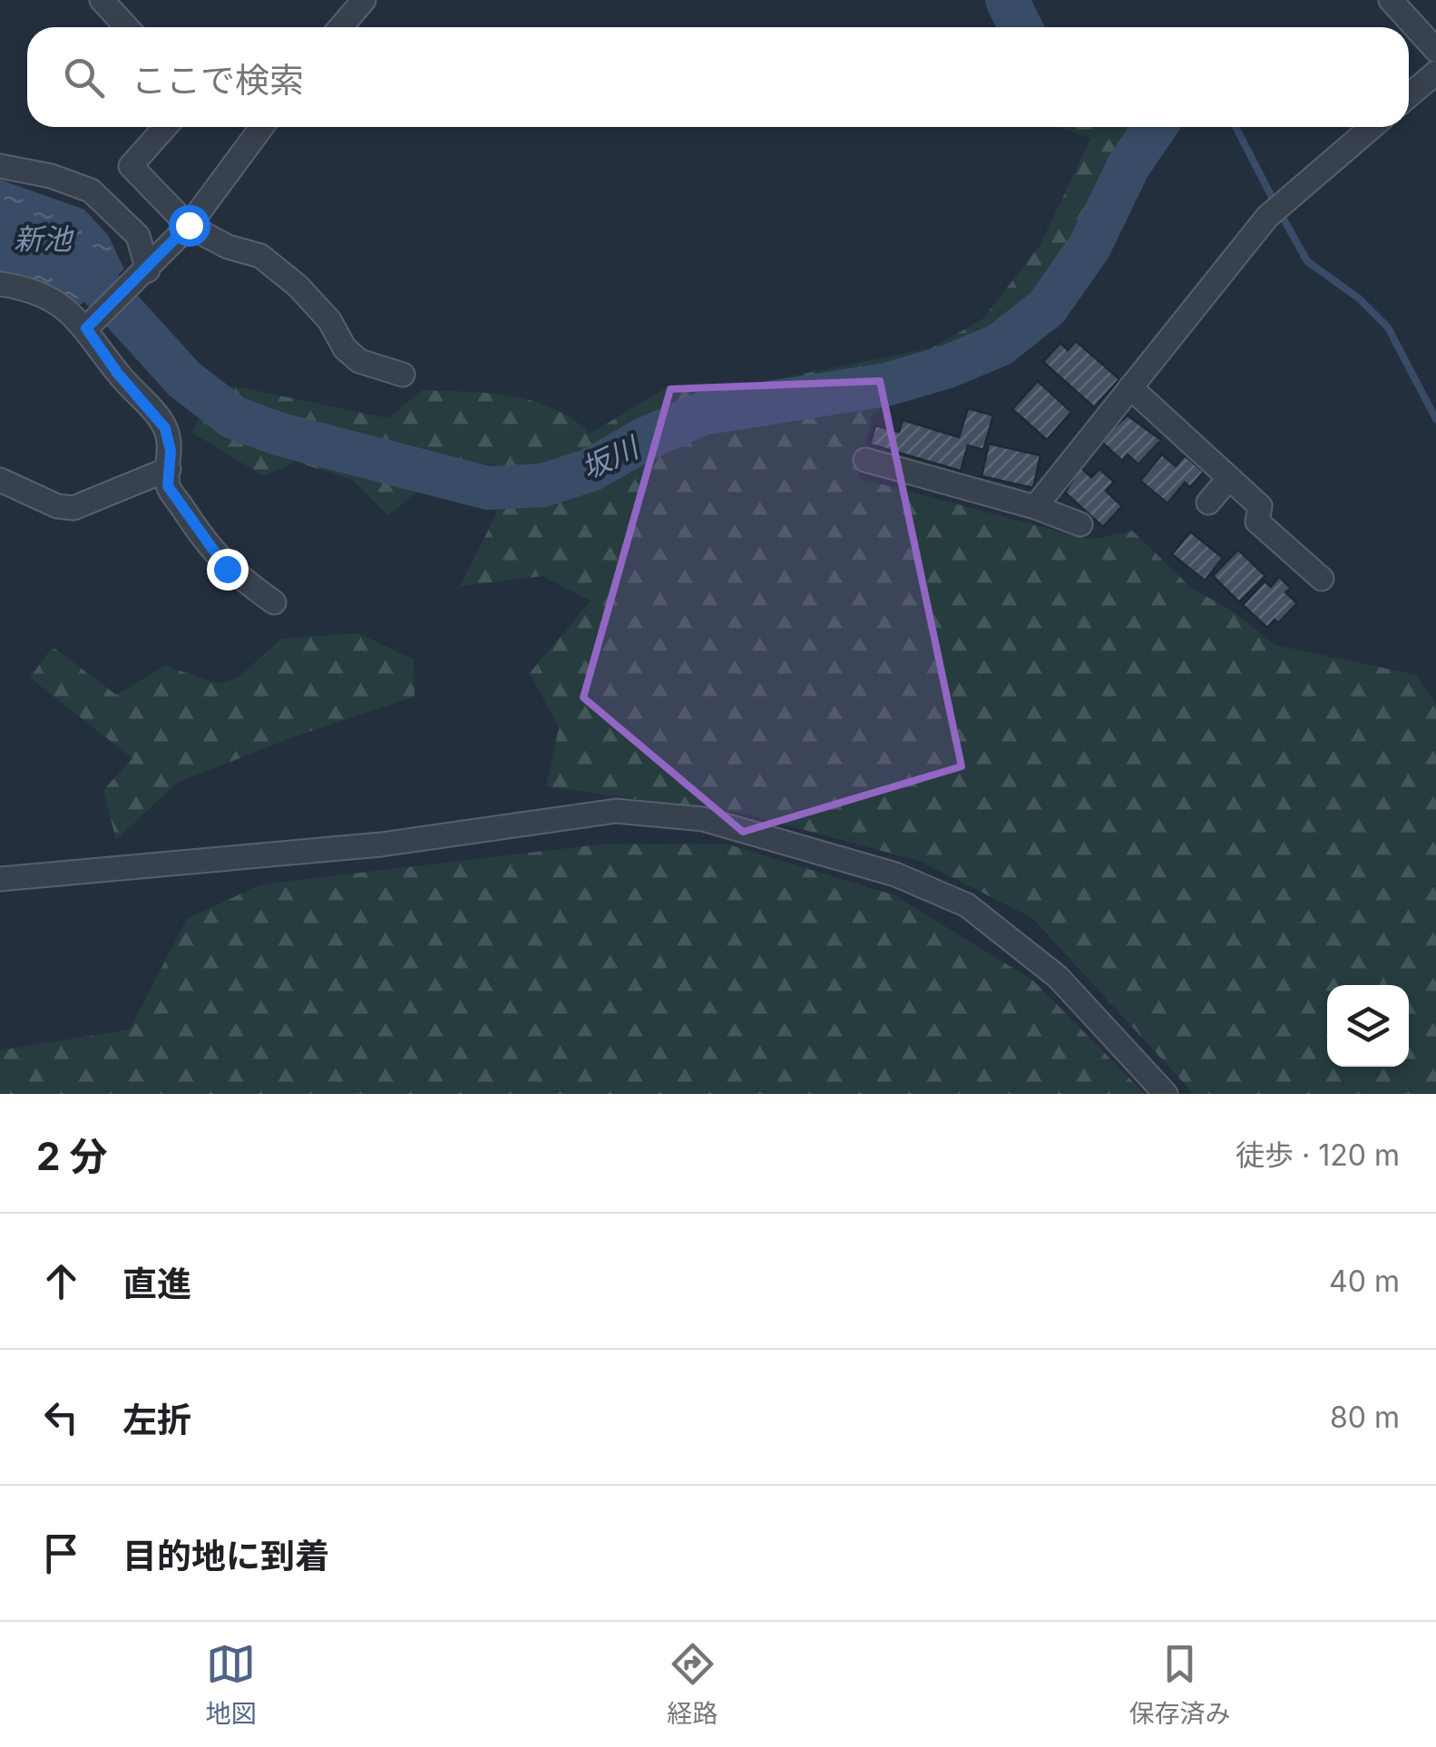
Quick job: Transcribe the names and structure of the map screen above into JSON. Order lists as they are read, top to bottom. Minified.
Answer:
{"water":["新池","坂川"],"page":{"search":"ここで検索","heading":["2 分","徒歩 · 120 m"],"list":[["直進","40 m"],["左折","80 m"],"目的地に到着"],"nav":["地図","経路","保存済み"]}}
